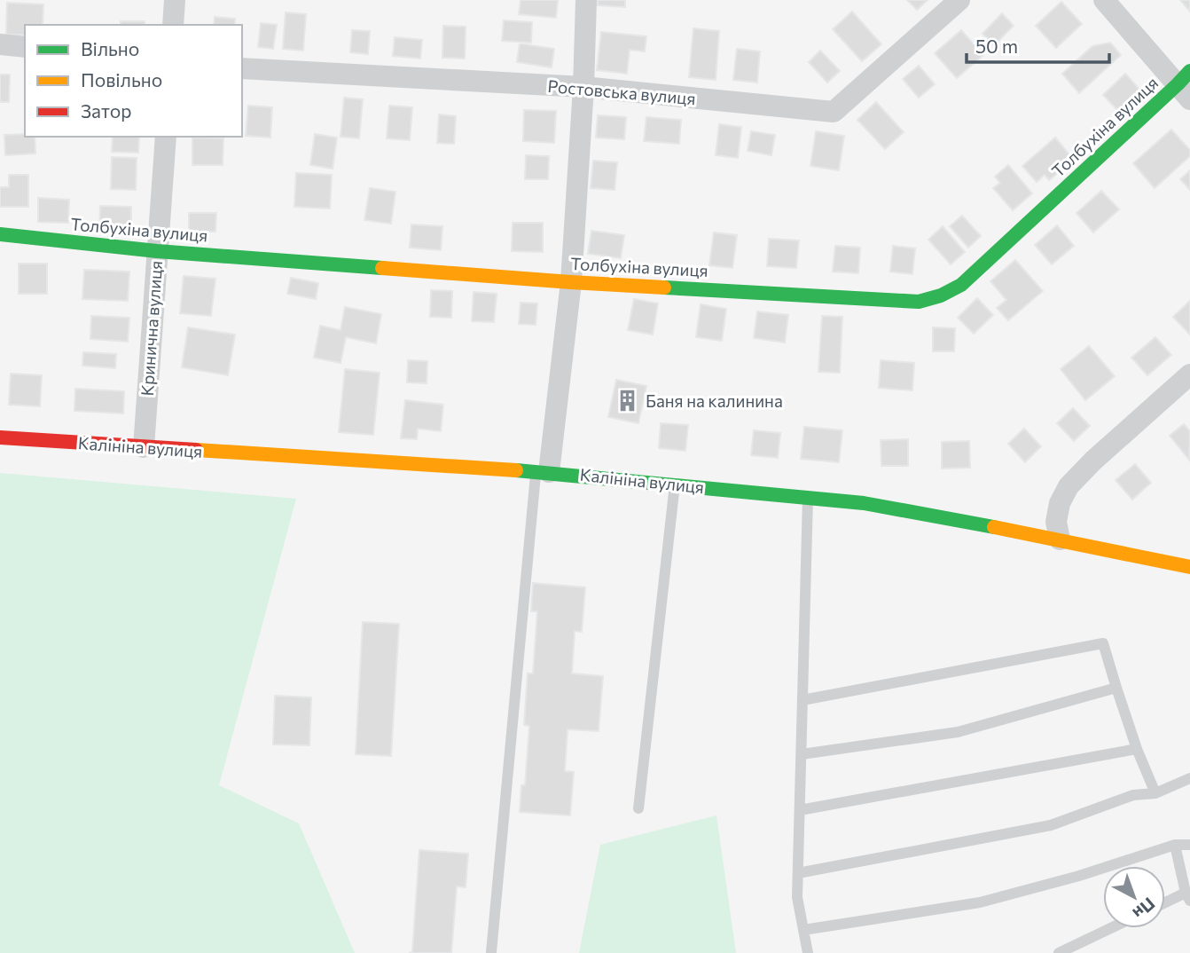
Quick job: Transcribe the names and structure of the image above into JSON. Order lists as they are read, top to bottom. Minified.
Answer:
{"streets":{"street":["Ростовська вулиця","Толбухіна вулиця","Кринична вулиця","Калініна вулиця"]},"crossings":[["Толбухіна вулиця","Кринична вулиця"],["Кринична вулиця","Калініна вулиця"]],"places":{"building":["Баня на калинина"]},"legend":["Вільно","Повільно","Затор"],"scale_bar":"50 m","north":"bottom right"}
